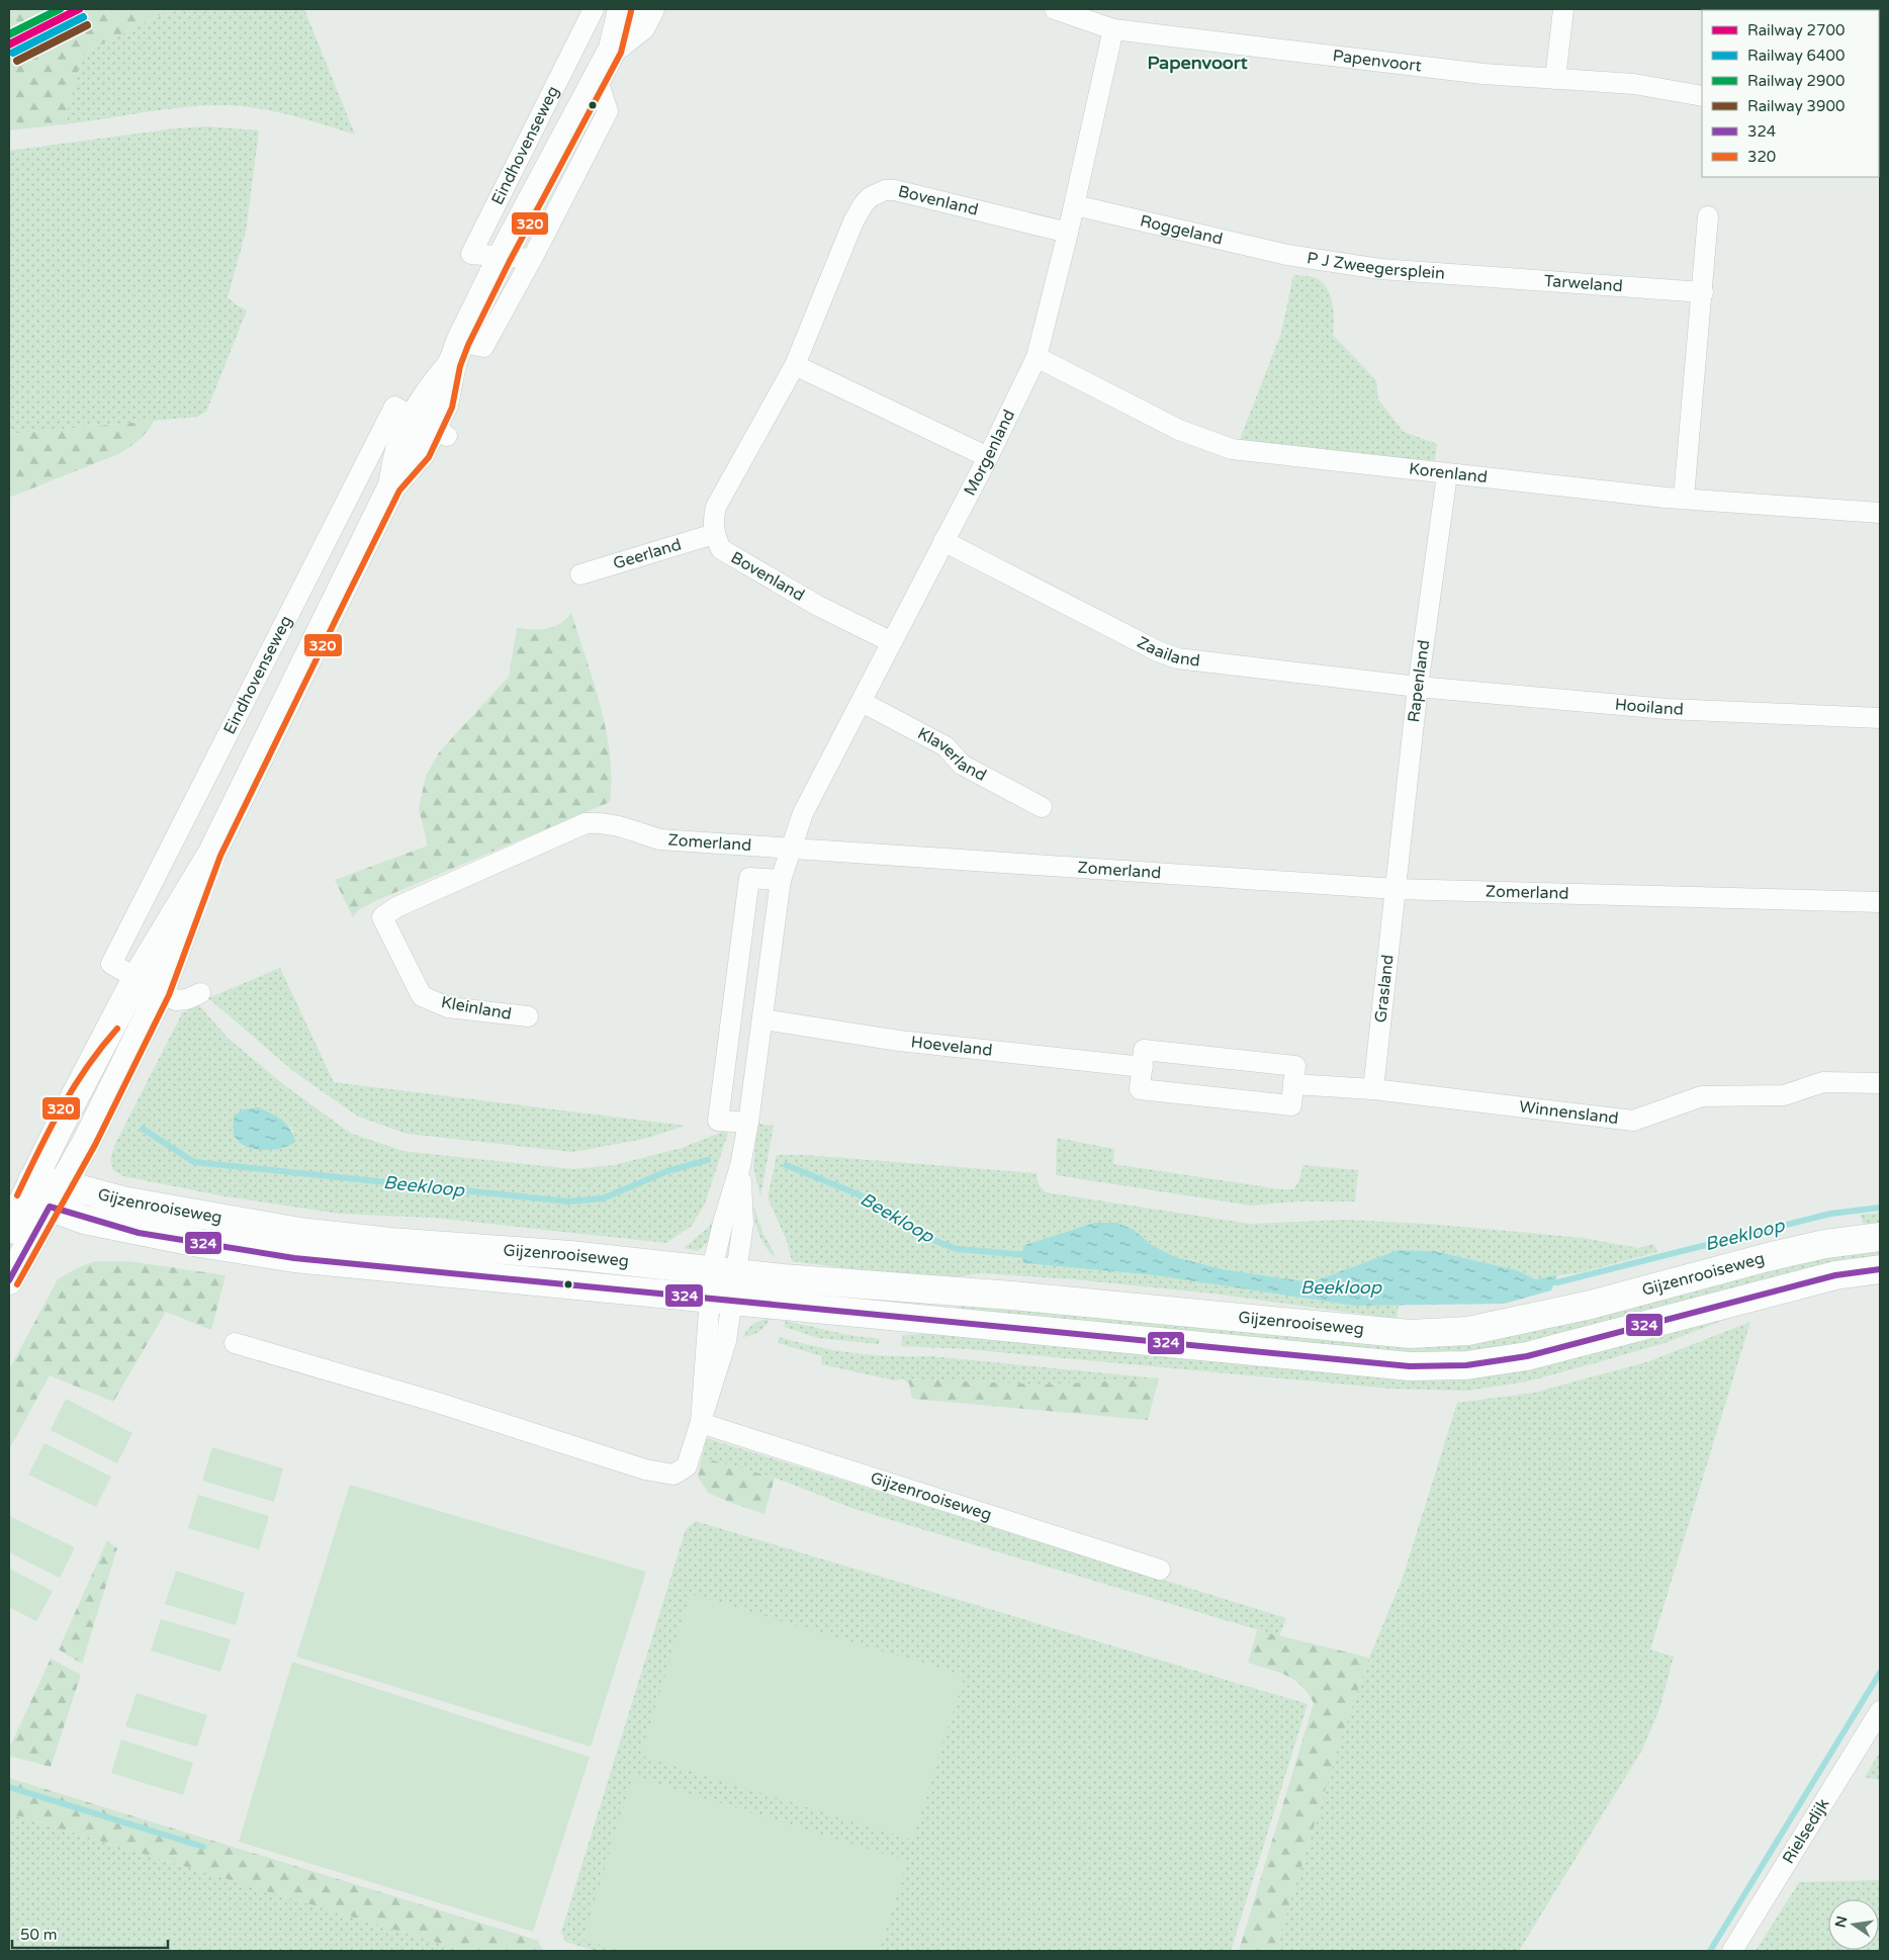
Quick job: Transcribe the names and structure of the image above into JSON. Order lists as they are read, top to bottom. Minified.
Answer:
{"streets":{"main road":["Eindhovenseweg","Gijzenrooiseweg"],"street":["Papenvoort","Bovenland","Roggeland","P J Zweegersplein","Tarweland","Morgenland","Korenland","Geerland","Zaailand","Rapenland","Hooiland","Klaverland","Zomerland","Grasland","Kleinland","Hoeveland","Winnensland","Rielsedijk"]},"crossings":[["Papenvoort","Morgenland"],["Eindhovenseweg","Gijzenrooiseweg"],["Bovenland","Morgenland"],["Bovenland","Geerland"],["Roggeland","P J Zweegersplein"],["Roggeland","Morgenland"],["P J Zweegersplein","Tarweland"],["Morgenland","Korenland"],["Morgenland","Zaailand"],["Morgenland","Klaverland"],["Morgenland","Zomerland"],["Morgenland","Hoeveland"],["Morgenland","Gijzenrooiseweg"],["Korenland","Rapenland"],["Zaailand","Rapenland"],["Zaailand","Hooiland"],["Rapenland","Hooiland"],["Rapenland","Zomerland"],["Rapenland","Grasland"],["Zomerland","Grasland"],["Zomerland","Kleinland"],["Grasland","Winnensland"]],"districts":["Papenvoort"],"water":["Beekloop"],"lines":["rail line 2700","rail line 2900","transit line 320","rail line 6400","rail line 3900","transit line 324"],"legend":["Railway 2700","Railway 6400","Railway 2900","Railway 3900","324","320"],"scale_bar":"50 m","north":"left"}
